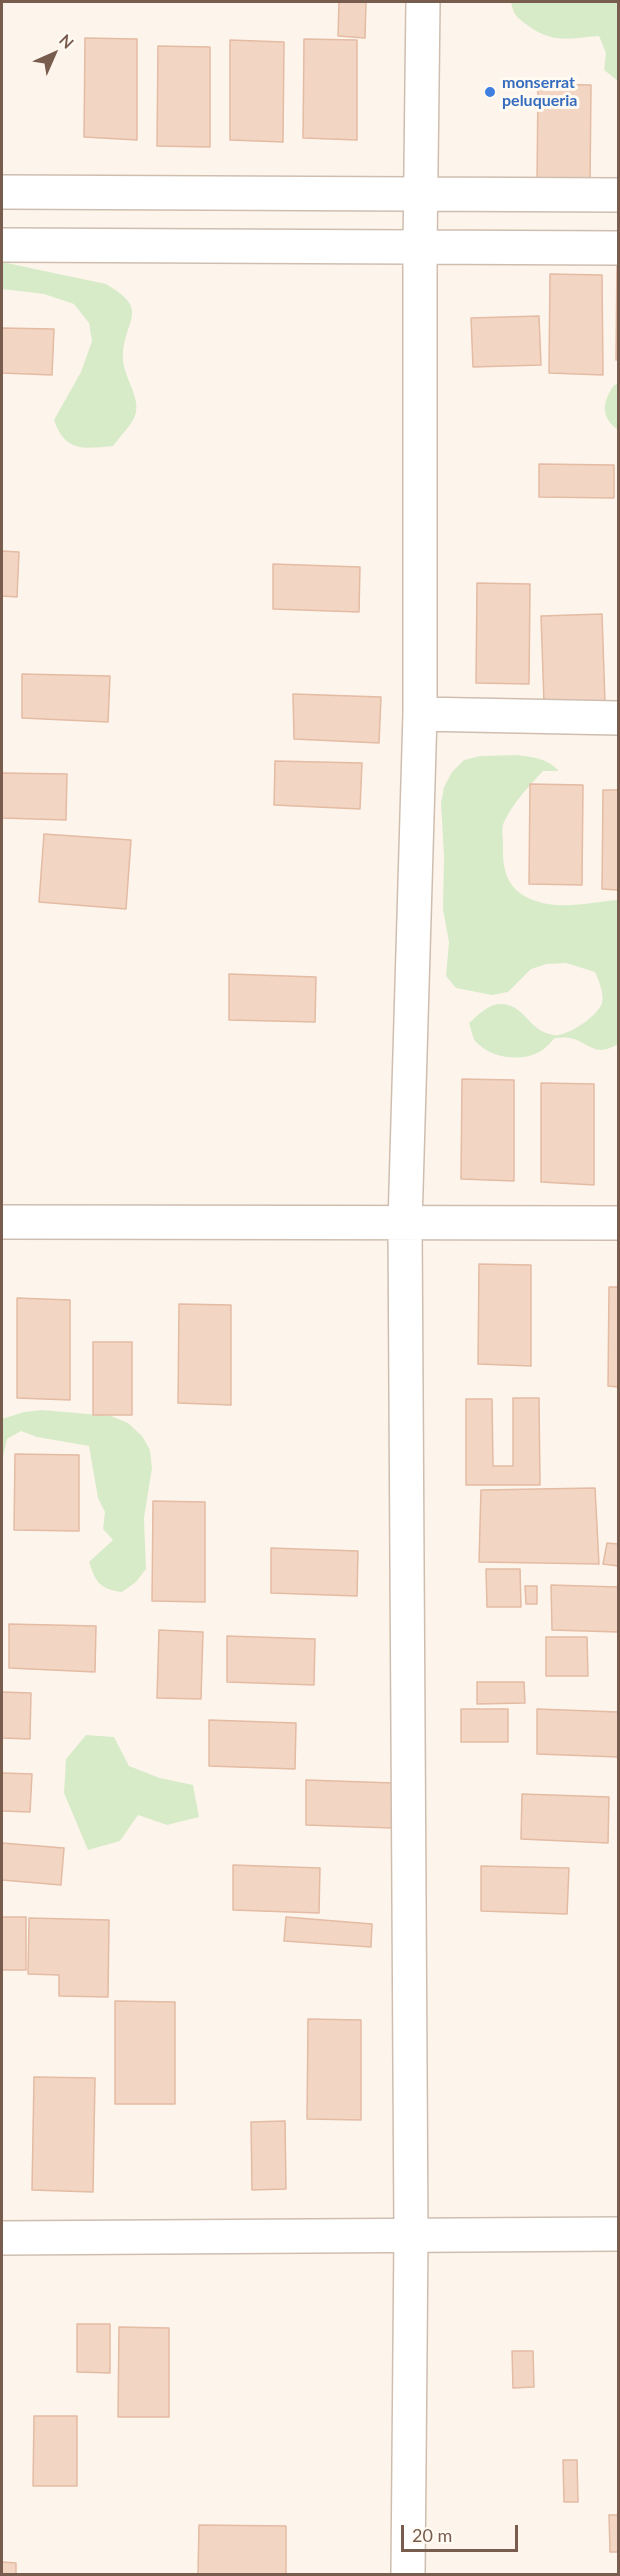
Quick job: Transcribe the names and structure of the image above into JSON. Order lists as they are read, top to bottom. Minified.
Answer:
{"places":["monserrat peluqueria"],"scale_bar":"20 m","north":"top right"}
